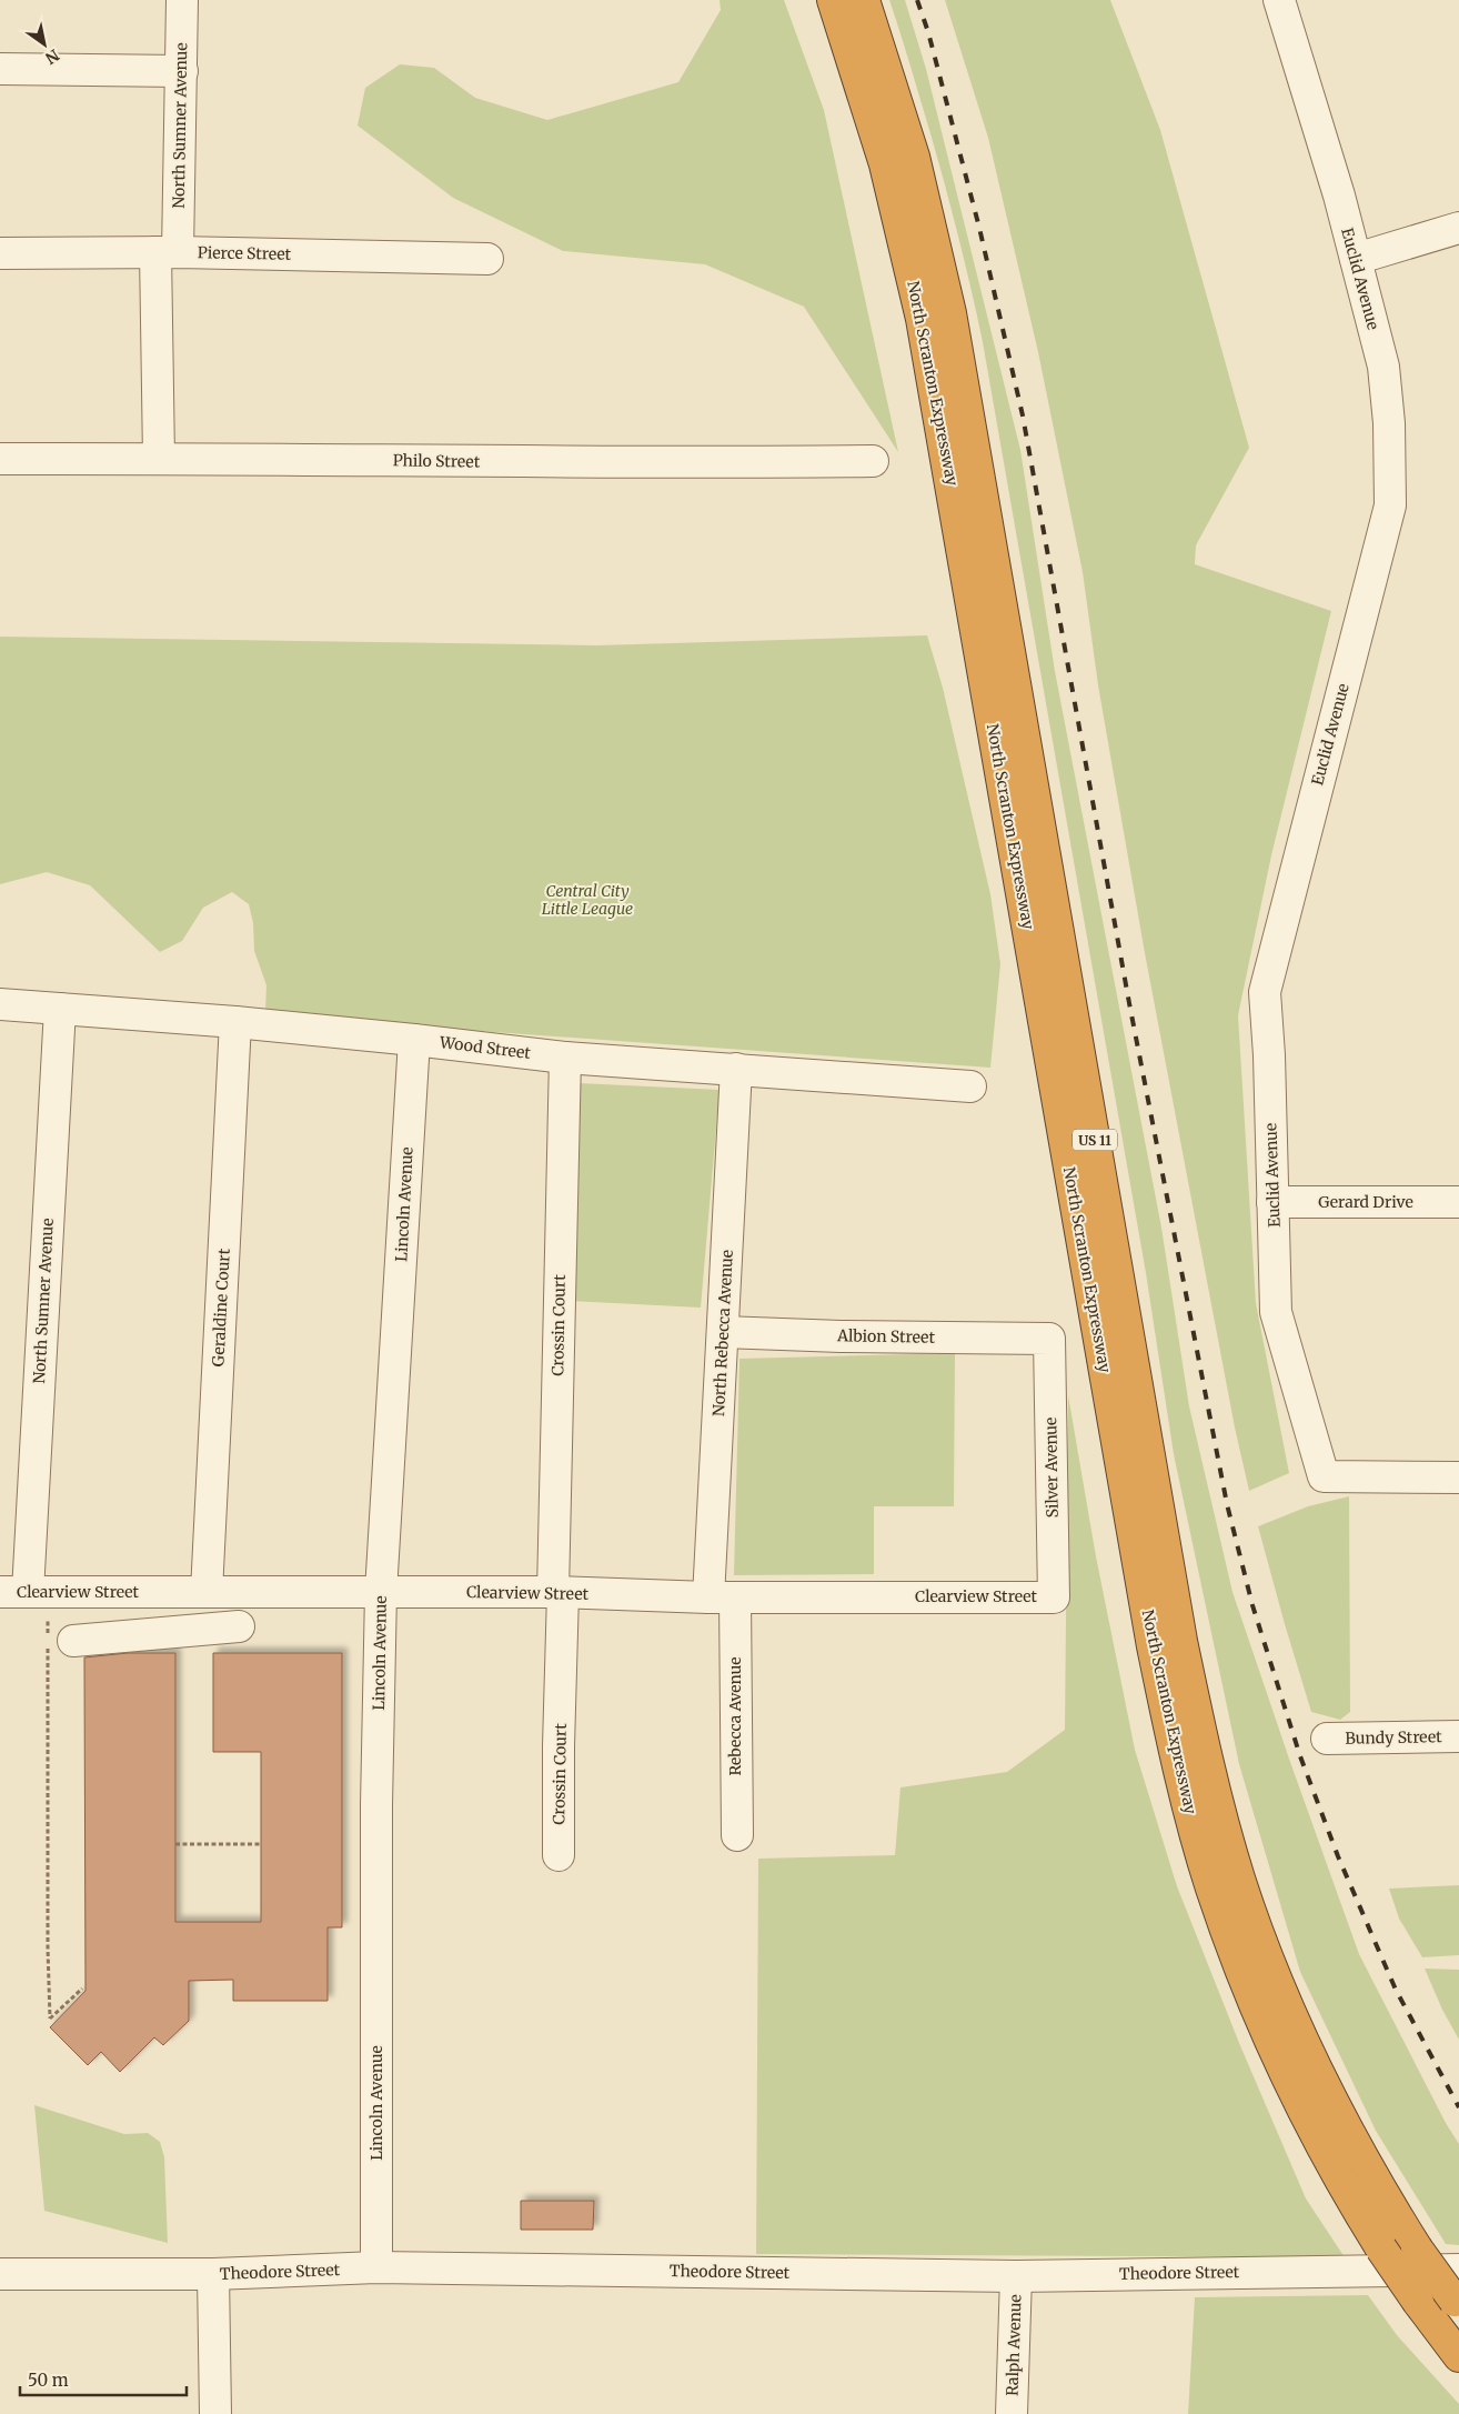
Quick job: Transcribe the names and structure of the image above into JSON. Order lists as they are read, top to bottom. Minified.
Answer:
{"streets":{"highway":["North Scranton Expressway","US 11"],"street":["North Sumner Avenue","Pierce Street","Euclid Avenue","Philo Street","Wood Street","Gerard Drive","Lincoln Avenue","Geraldine Court","Crossin Court","North Rebecca Avenue","Albion Street","Silver Avenue","Clearview Street","Rebecca Avenue","Bundy Street","Theodore Street","Ralph Avenue"]},"crossings":[["North Sumner Avenue","Pierce Street"],["North Sumner Avenue","Philo Street"],["North Sumner Avenue","Wood Street"],["North Sumner Avenue","Clearview Street"],["Euclid Avenue","Gerard Drive"],["Wood Street","Lincoln Avenue"],["Wood Street","Geraldine Court"],["Wood Street","Crossin Court"],["Wood Street","North Rebecca Avenue"],["Lincoln Avenue","Clearview Street"],["Lincoln Avenue","Theodore Street"],["Geraldine Court","Clearview Street"],["Crossin Court","Clearview Street"],["North Rebecca Avenue","Albion Street"],["North Rebecca Avenue","Clearview Street"],["North Rebecca Avenue","Rebecca Avenue"],["Albion Street","Silver Avenue"],["Silver Avenue","Clearview Street"],["Clearview Street","Rebecca Avenue"],["Theodore Street","Ralph Avenue"]],"parks":["Central City Little League"],"scale_bar":"50 m","north":"bottom right"}
